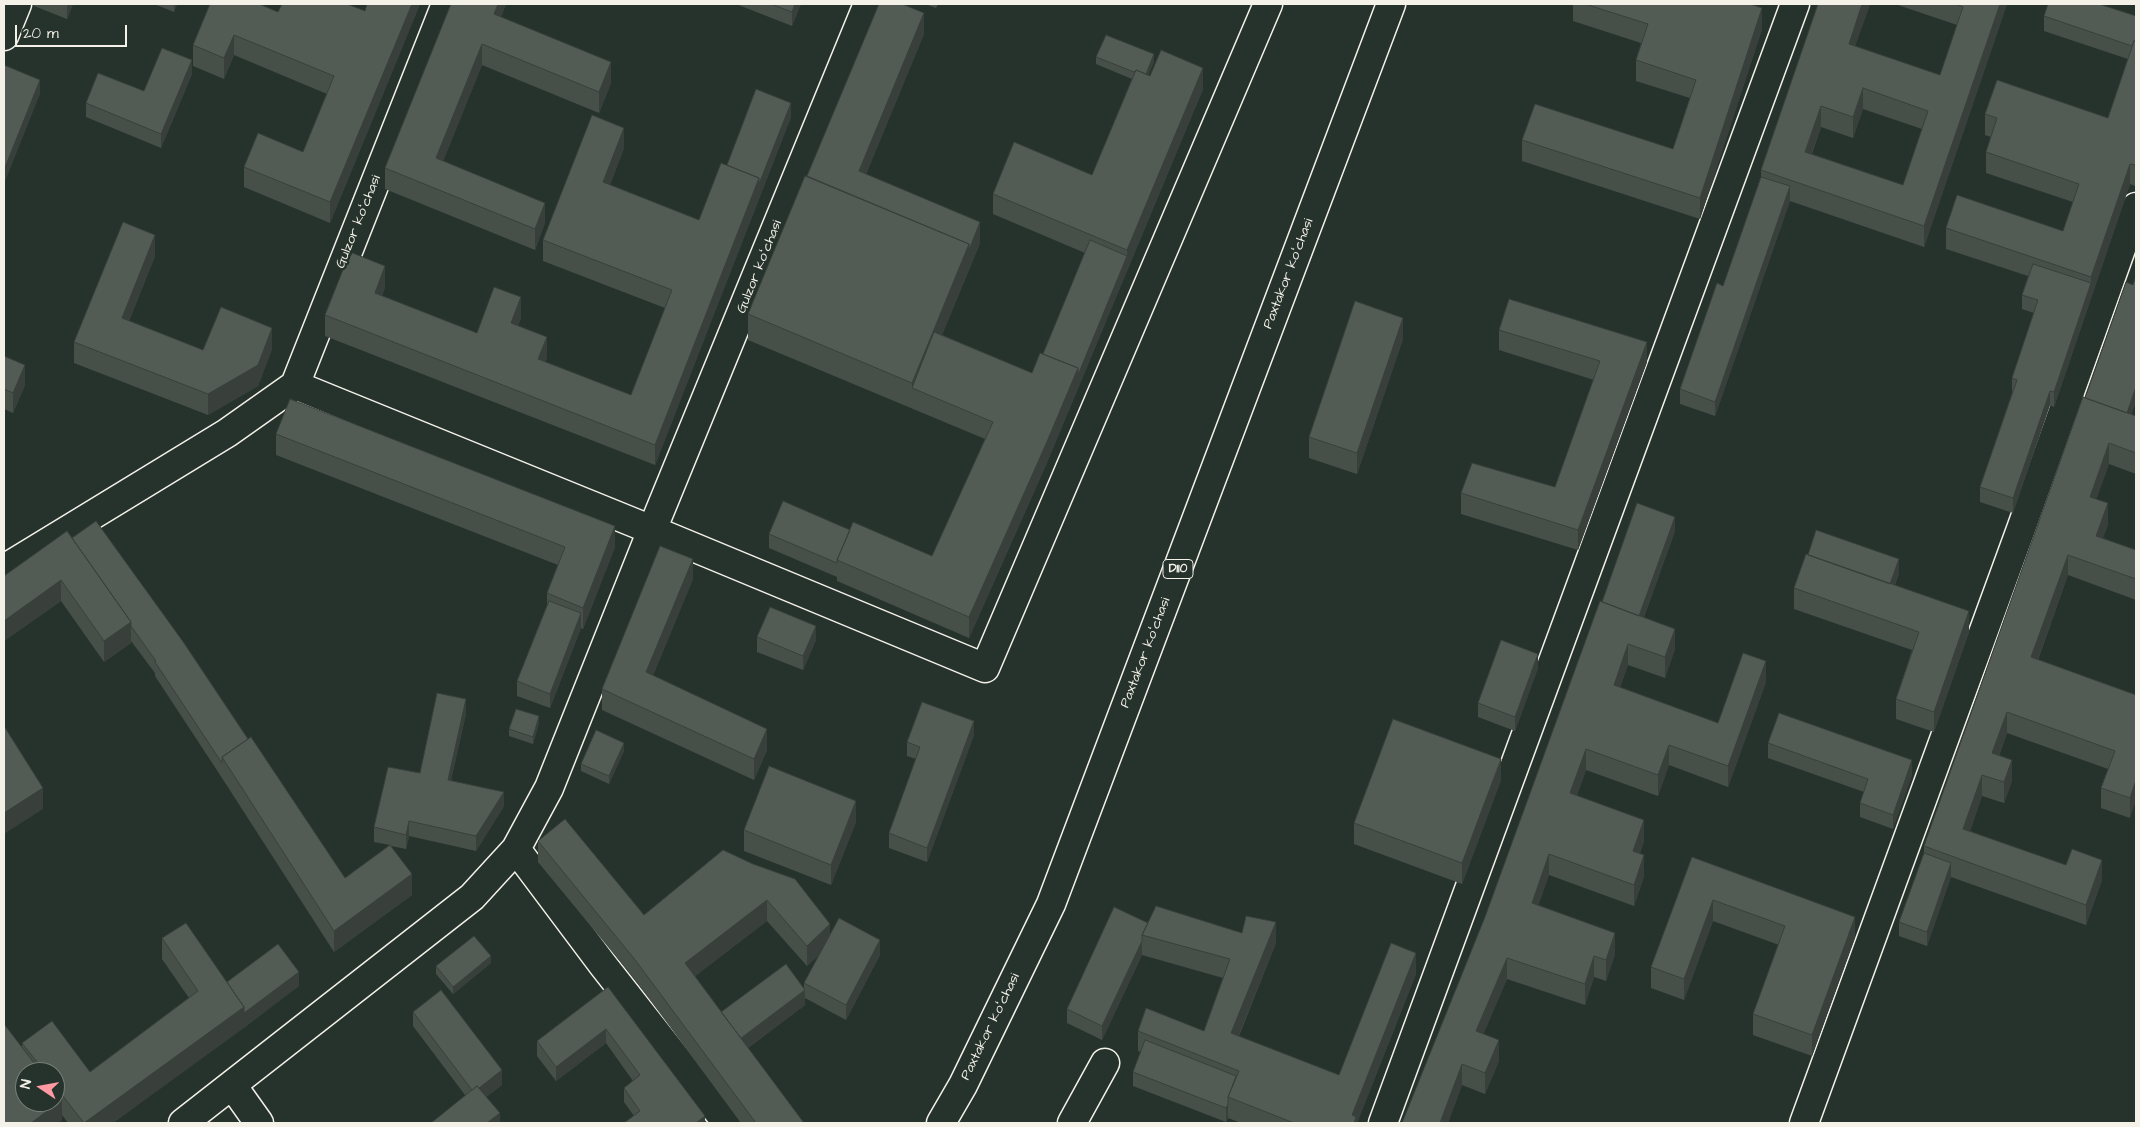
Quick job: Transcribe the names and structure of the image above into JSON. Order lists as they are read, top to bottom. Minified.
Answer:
{"streets":{"street":["Gulzor koʻchasi","Paxtakor koʻchasi","D110"]},"scale_bar":"20 m","north":"left"}
